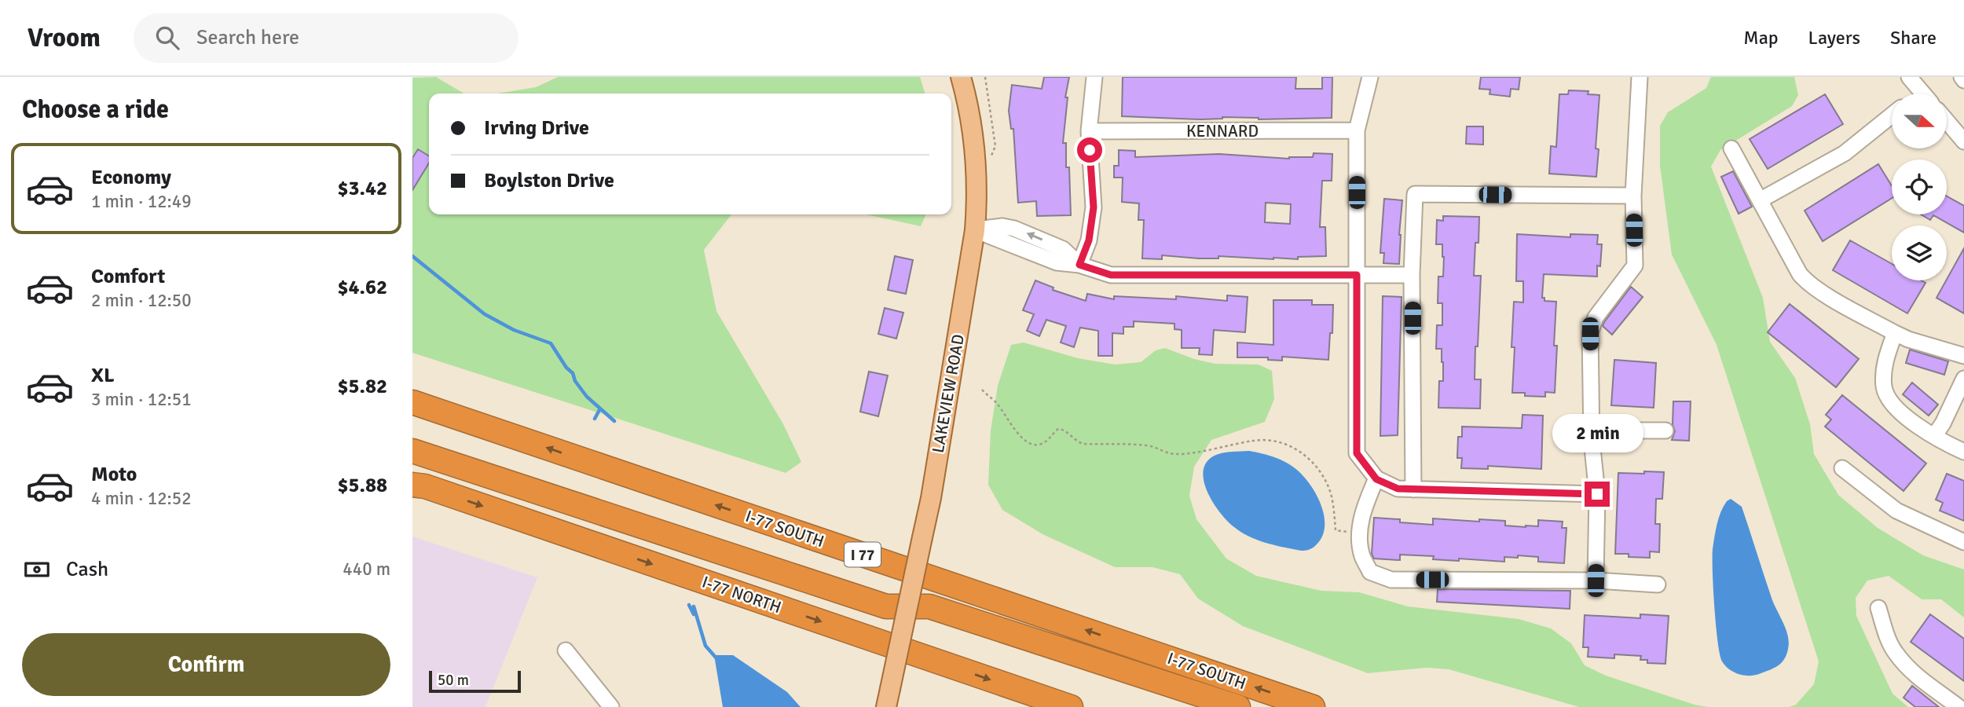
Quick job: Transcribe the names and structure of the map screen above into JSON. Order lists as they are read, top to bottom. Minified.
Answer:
{"streets":{"highway":["I-77 SOUTH","I 77","I-77 NORTH"],"main road":["LAKEVIEW ROAD"],"street":["KENNARD"]},"scale_bar":"50 m","north":"right","page":{"header":"Vroom","search":"Search here","nav":["Map","Layers","Share"],"heading":"Choose a ride","banner":["Irving Drive","Boylston Drive"],"list":[{"name":"Economy","note":"1 min · 12:49","value":"$3.42"},{"name":"Comfort","note":"2 min · 12:50","value":"$4.62"},{"name":"XL","note":"3 min · 12:51","value":"$5.82"},{"name":"Moto","note":"4 min · 12:52","value":"$5.88"}],"bubble":"2 min","pay":["Cash","440 m"],"buttons":"Confirm","scale":"50 m"}}
